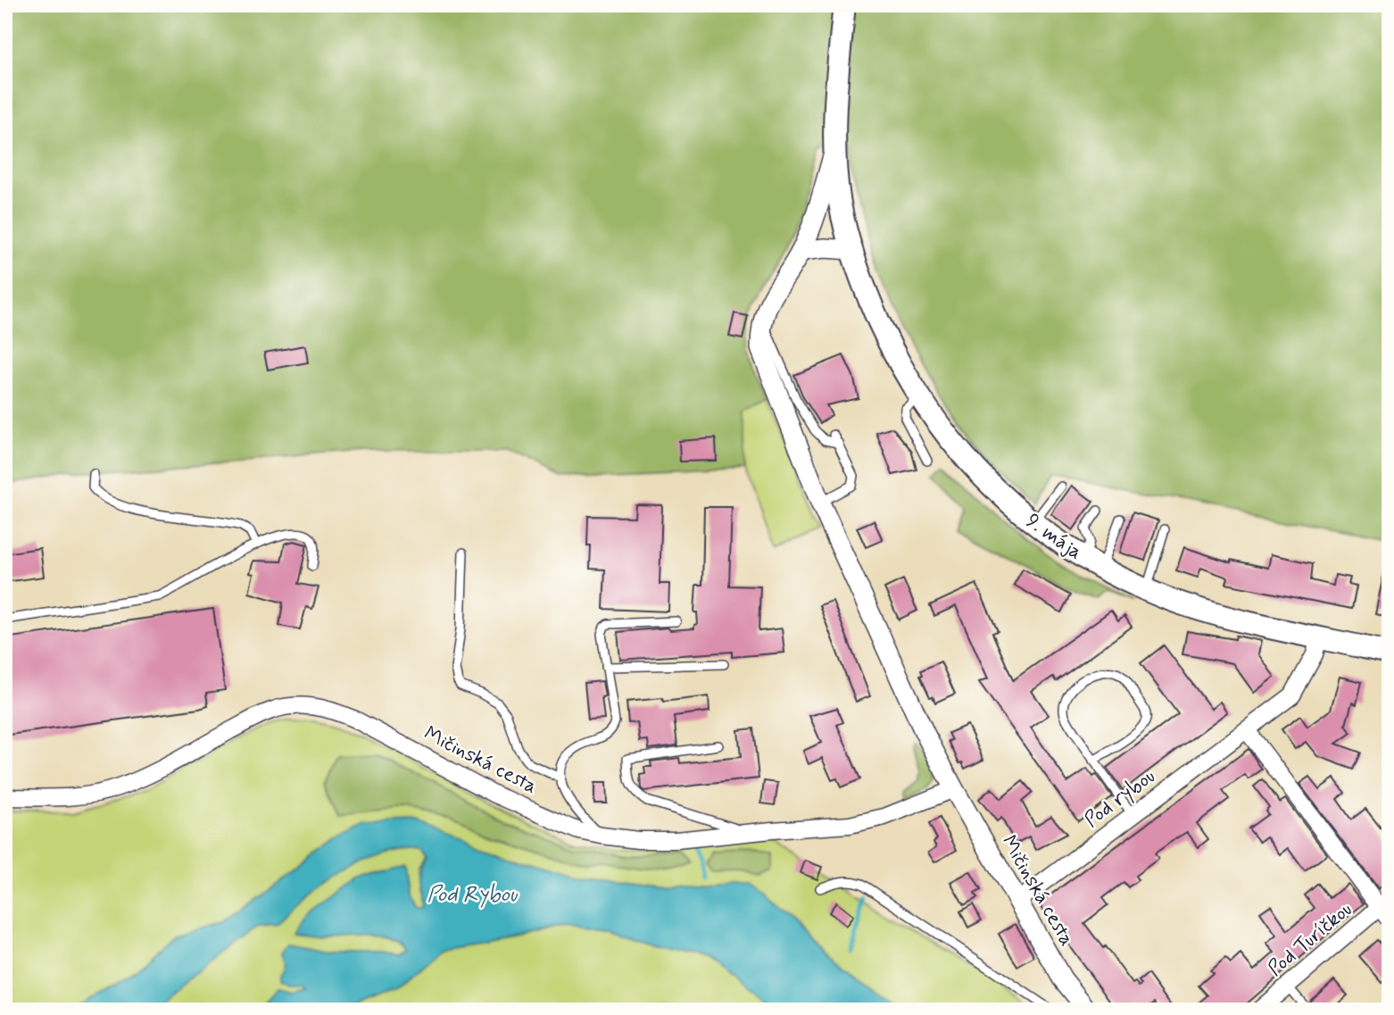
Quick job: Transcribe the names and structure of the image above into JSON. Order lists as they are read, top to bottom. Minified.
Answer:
{"streets":{"main road":["9. mája"],"street":["Mičinská cesta","Pod rybou","Pod Turíčkou"]},"crossings":[["9. mája","Mičinská cesta"],["9. mája","Pod rybou"],["Mičinská cesta","Pod rybou"]],"water":["Pod Rybou"]}
